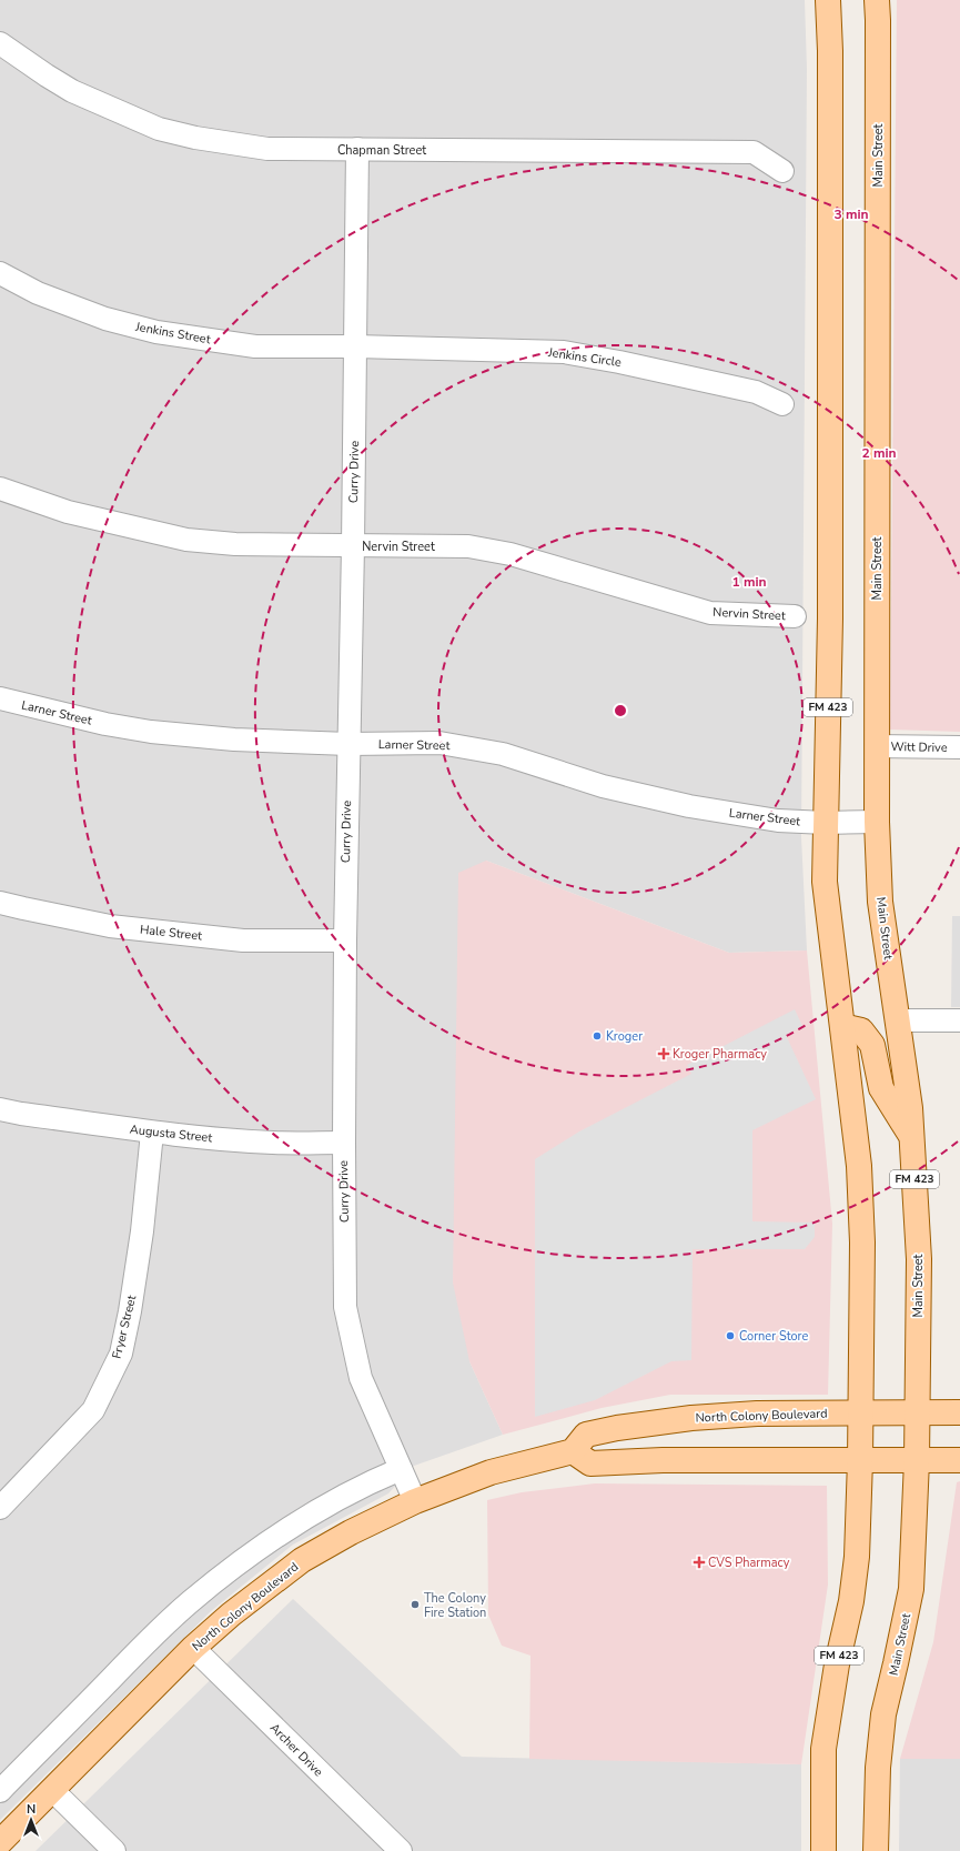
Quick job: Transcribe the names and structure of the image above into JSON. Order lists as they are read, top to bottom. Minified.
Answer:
{"streets":{"main road":["Main Street","FM 423","North Colony Boulevard"],"street":["Chapman Street","Jenkins Street","Jenkins Circle","Curry Drive","Nervin Street","Larner Street","Witt Drive","Hale Street","Augusta Street","Fryer Street","Archer Drive"]},"crossings":[["Chapman Street","Curry Drive"],["Main Street","Larner Street"],["Main Street","Witt Drive"],["Main Street","North Colony Boulevard"],["Jenkins Street","Jenkins Circle"],["Jenkins Street","Curry Drive"],["Jenkins Circle","Curry Drive"],["Curry Drive","Nervin Street"],["Curry Drive","Larner Street"],["Curry Drive","Hale Street"],["Curry Drive","Augusta Street"],["Curry Drive","North Colony Boulevard"],["FM 423","Larner Street"],["FM 423","North Colony Boulevard"],["Augusta Street","Fryer Street"],["North Colony Boulevard","Archer Drive"]],"places":{"other":["Kroger","Corner Store","The Colony Fire Station"],"health":["Kroger Pharmacy","CVS Pharmacy"]},"north":"top","rings":["3 min","2 min","1 min"]}
